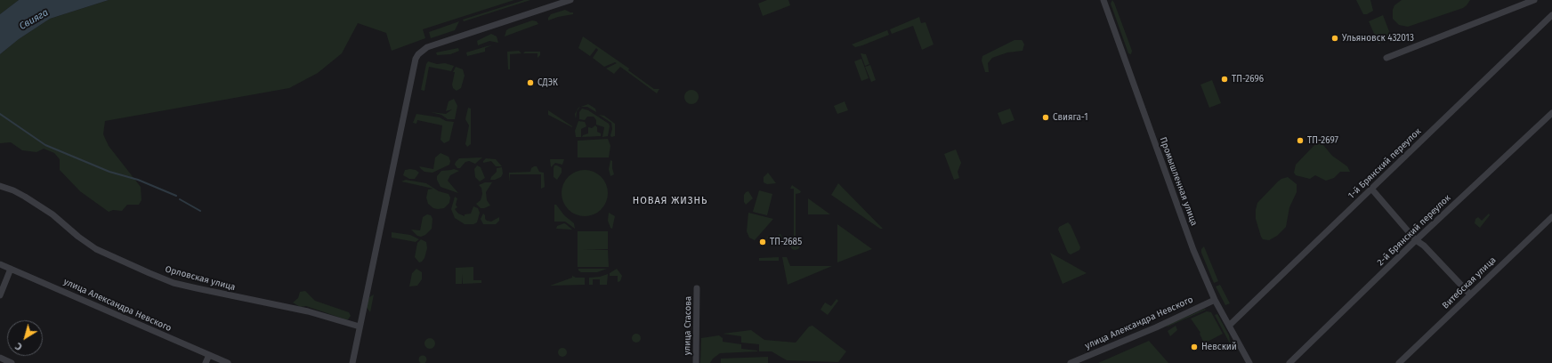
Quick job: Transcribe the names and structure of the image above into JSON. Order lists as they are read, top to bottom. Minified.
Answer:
{"streets":{"street":["1-й Брянский переулок","Промышленная улица","2-й Брянский переулок","Орловская улица","Витебская улица","улица Александра Невского","улица Стасова"]},"crossings":[["1-й Брянский переулок","Промышленная улица"],["Промышленная улица","улица Александра Невского"]],"districts":["НОВАЯ ЖИЗНЬ"],"water":["Свияга"],"places":["Ульяновск 432013","ТП-2696","СДЭК","Свияга-1","ТП-2697","ТП-2685","Невский"],"north":"bottom left"}
